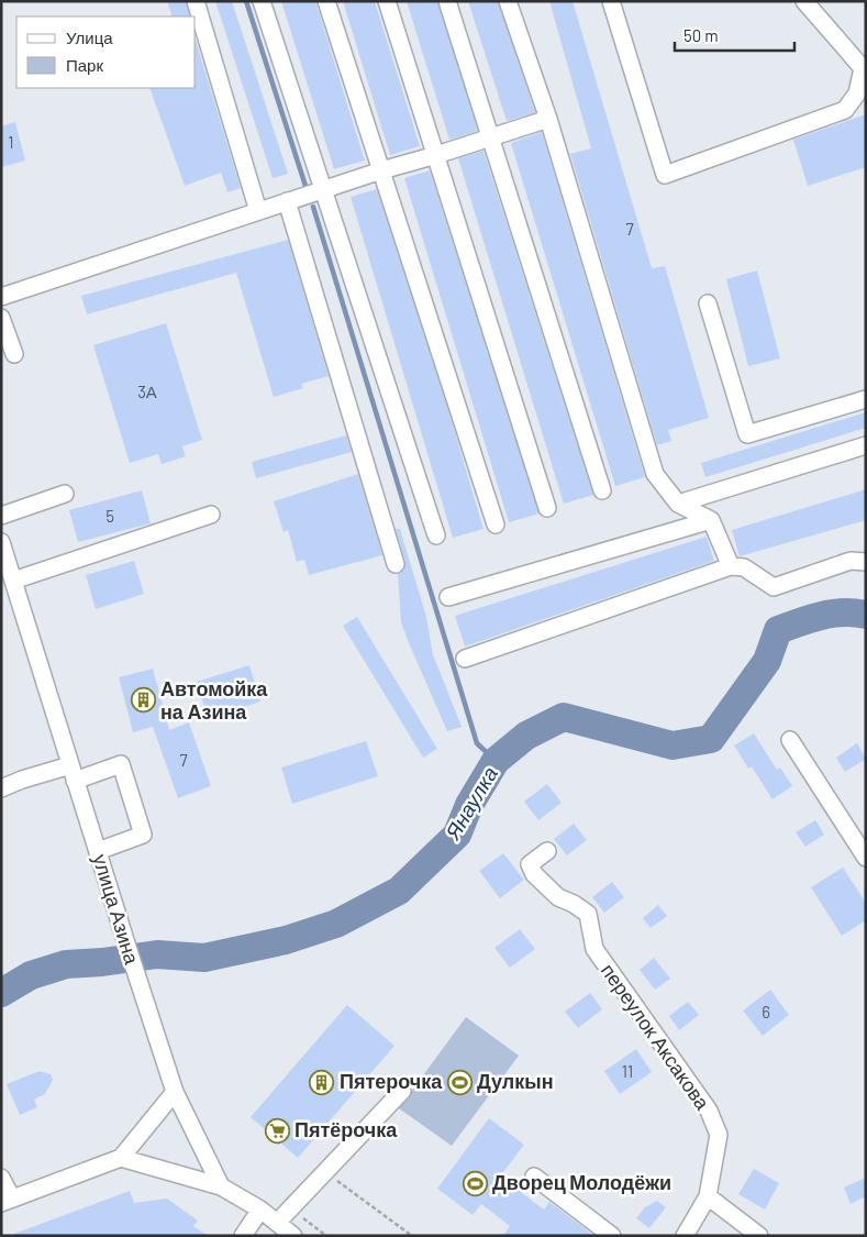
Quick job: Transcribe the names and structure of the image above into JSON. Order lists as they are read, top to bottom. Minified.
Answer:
{"streets":{"street":["улица Азина","переулок Аксакова"]},"water":["Янаулка"],"places":{"building":["Автомойка на Азина","Пятерочка"],"sports":["Дулкын","Дворец Молодёжи"],"supermarket":["Пятёрочка"]},"house_numbers":["1","7","3А","5","7","6","11"],"legend":["Улица","Парк"],"scale_bar":"50 m"}
